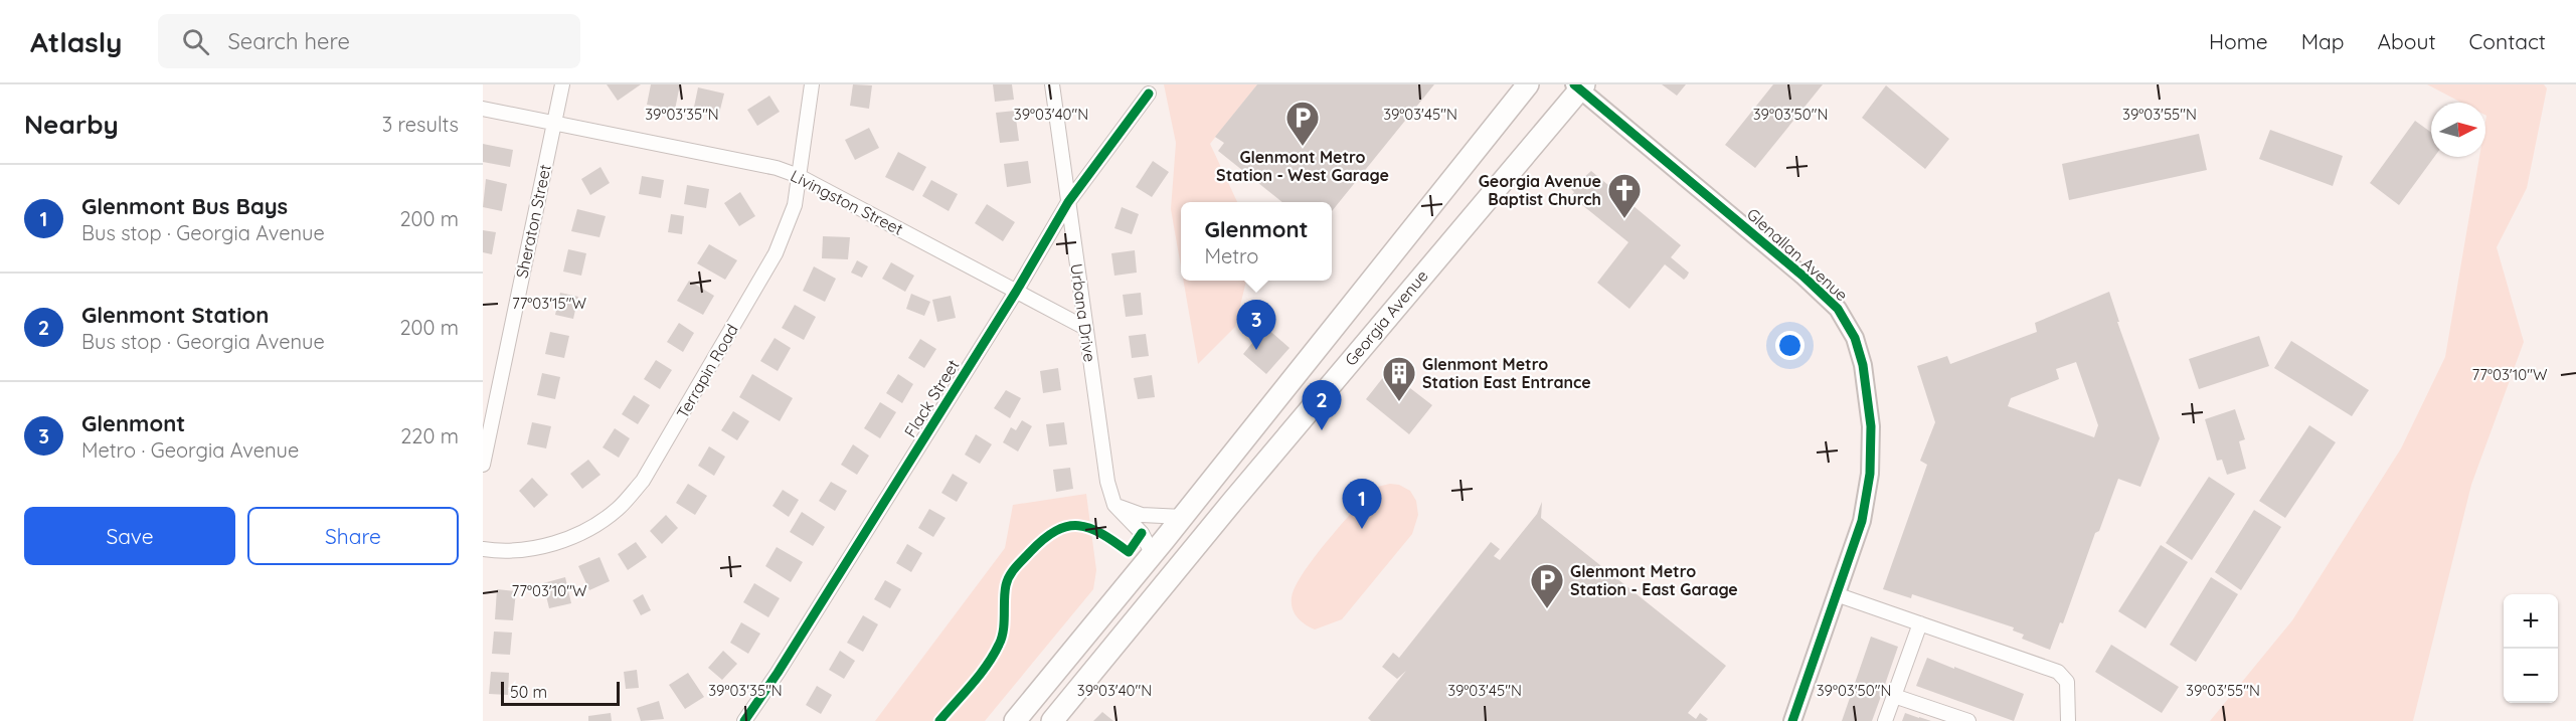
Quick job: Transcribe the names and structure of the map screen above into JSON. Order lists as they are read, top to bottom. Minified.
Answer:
{"streets":{"main road":["Georgia Avenue"],"street":["Livingston Street","Sheraton Street","Glenallan Avenue","Urbana Drive","Terrapin Road","Flack Street"]},"crossings":[["Livingston Street","Sheraton Street"],["Livingston Street","Urbana Drive"],["Livingston Street","Terrapin Road"],["Livingston Street","Flack Street"],["Glenallan Avenue","Georgia Avenue"],["Urbana Drive","Georgia Avenue"],["Urbana Drive","Flack Street"]],"places":{"parking":["Glenmont Metro Station - West Garage","Glenmont Metro Station - East Garage"],"church":["Georgia Avenue Baptist Church"],"building":["Glenmont Metro Station East Entrance"]},"scale_bar":"50 m","north":"right","page":{"header":"Atlasly","search":"Search here","nav":["Home","Map","About","Contact"],"heading":["Nearby","3 results"],"list":[{"mark":"1","name":"Glenmont Bus Bays","note":"Bus stop · Georgia Avenue","value":"200 m"},{"mark":"2","name":"Glenmont Station","note":"Bus stop · Georgia Avenue","value":"200 m"},{"mark":"3","name":"Glenmont","note":"Metro · Georgia Avenue","value":"220 m"}],"popup":["Glenmont","Metro"],"pins":["3","2","1"],"buttons":["Save","Share"],"map_buttons":["+","−"],"scale":"50 m"},"coordinates":["39°03'35\"N","39°03'40\"N","39°03'45\"N","39°03'50\"N","39°03'55\"N","77°03'15\"W","77°03'10\"W"]}
